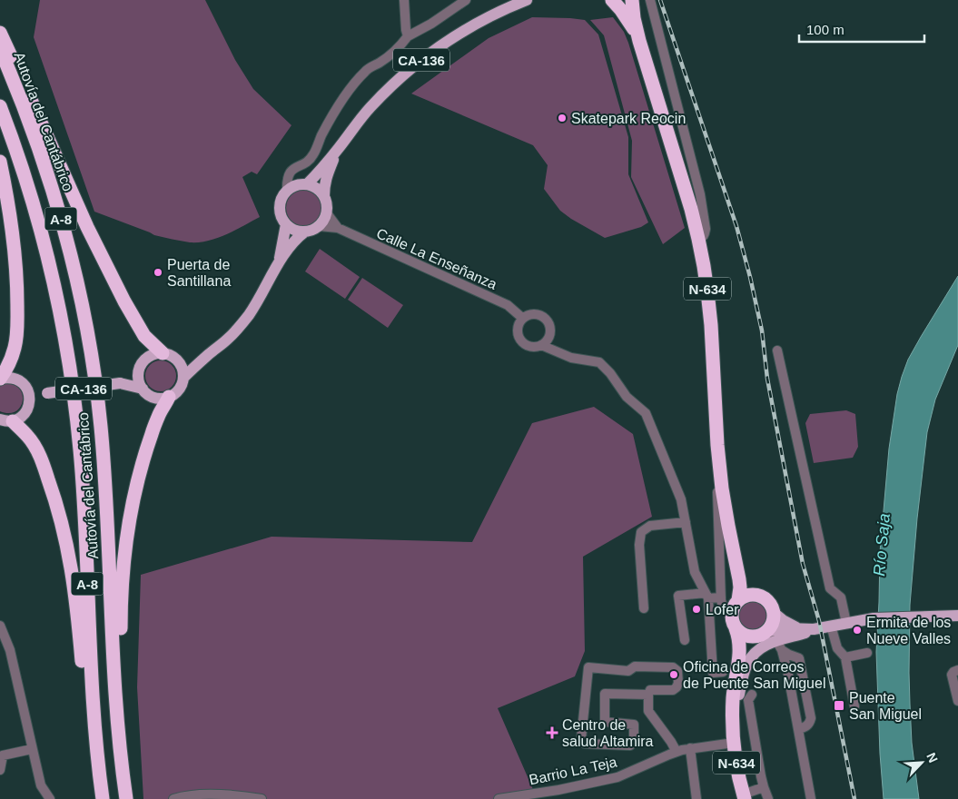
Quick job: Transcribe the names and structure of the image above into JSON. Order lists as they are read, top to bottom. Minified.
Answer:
{"streets":{"highway":["Autovía del Cantábrico","A-8","N-634"],"main road":["CA-136"],"street":["Calle La Enseñanza","Barrio La Teja"]},"crossings":[["N-634","Barrio La Teja"]],"water":["Río Saja"],"places":{"other":["Skatepark Reocin","Puerta de Santillana","Lofer","Ermita de los Nueve Valles","Oficina de Correos de Puente San Miguel"],"transit":["Puente San Miguel"],"health":["Centro de salud Altamira"]},"scale_bar":"100 m","north":"top right"}
